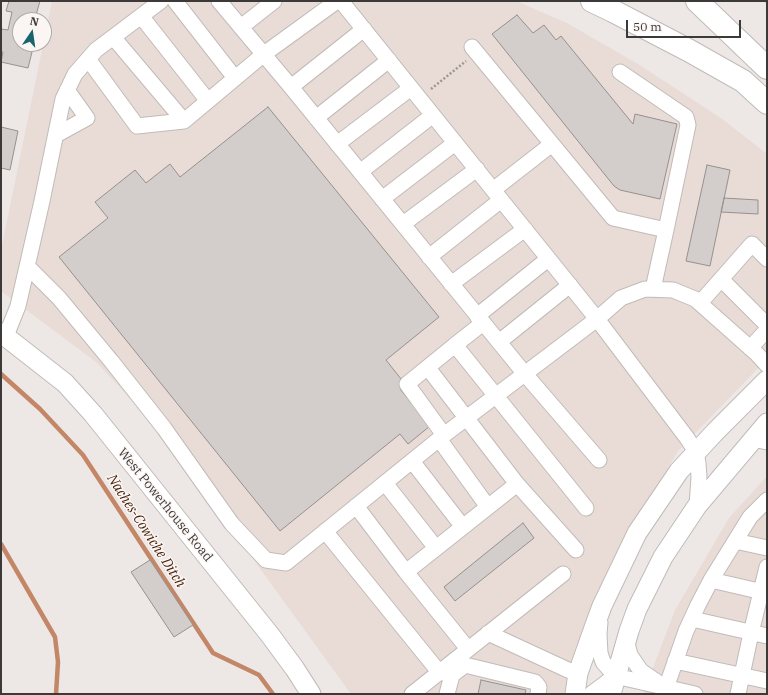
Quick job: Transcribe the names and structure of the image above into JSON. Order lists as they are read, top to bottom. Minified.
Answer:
{"streets":{"main road":["West Powerhouse Road"]},"water":["Naches-Cowiche Ditch"],"scale_bar":"50 m","north":"top"}
